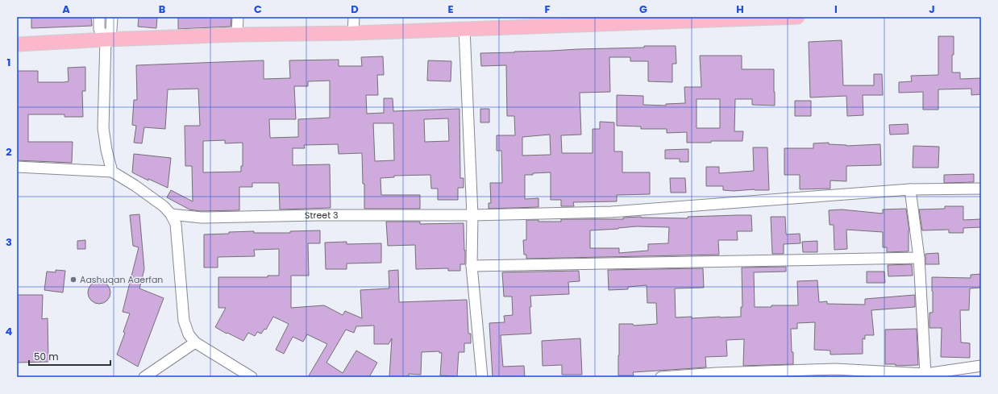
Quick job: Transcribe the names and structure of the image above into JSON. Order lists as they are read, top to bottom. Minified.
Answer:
{"streets":{"street":["Street 3"]},"places":["Aashuqan Aaerfan"],"scale_bar":"50 m","grid":{"columns":["A","B","C","D","E","F","G","H","I","J"],"rows":["1","2","3","4"]}}
